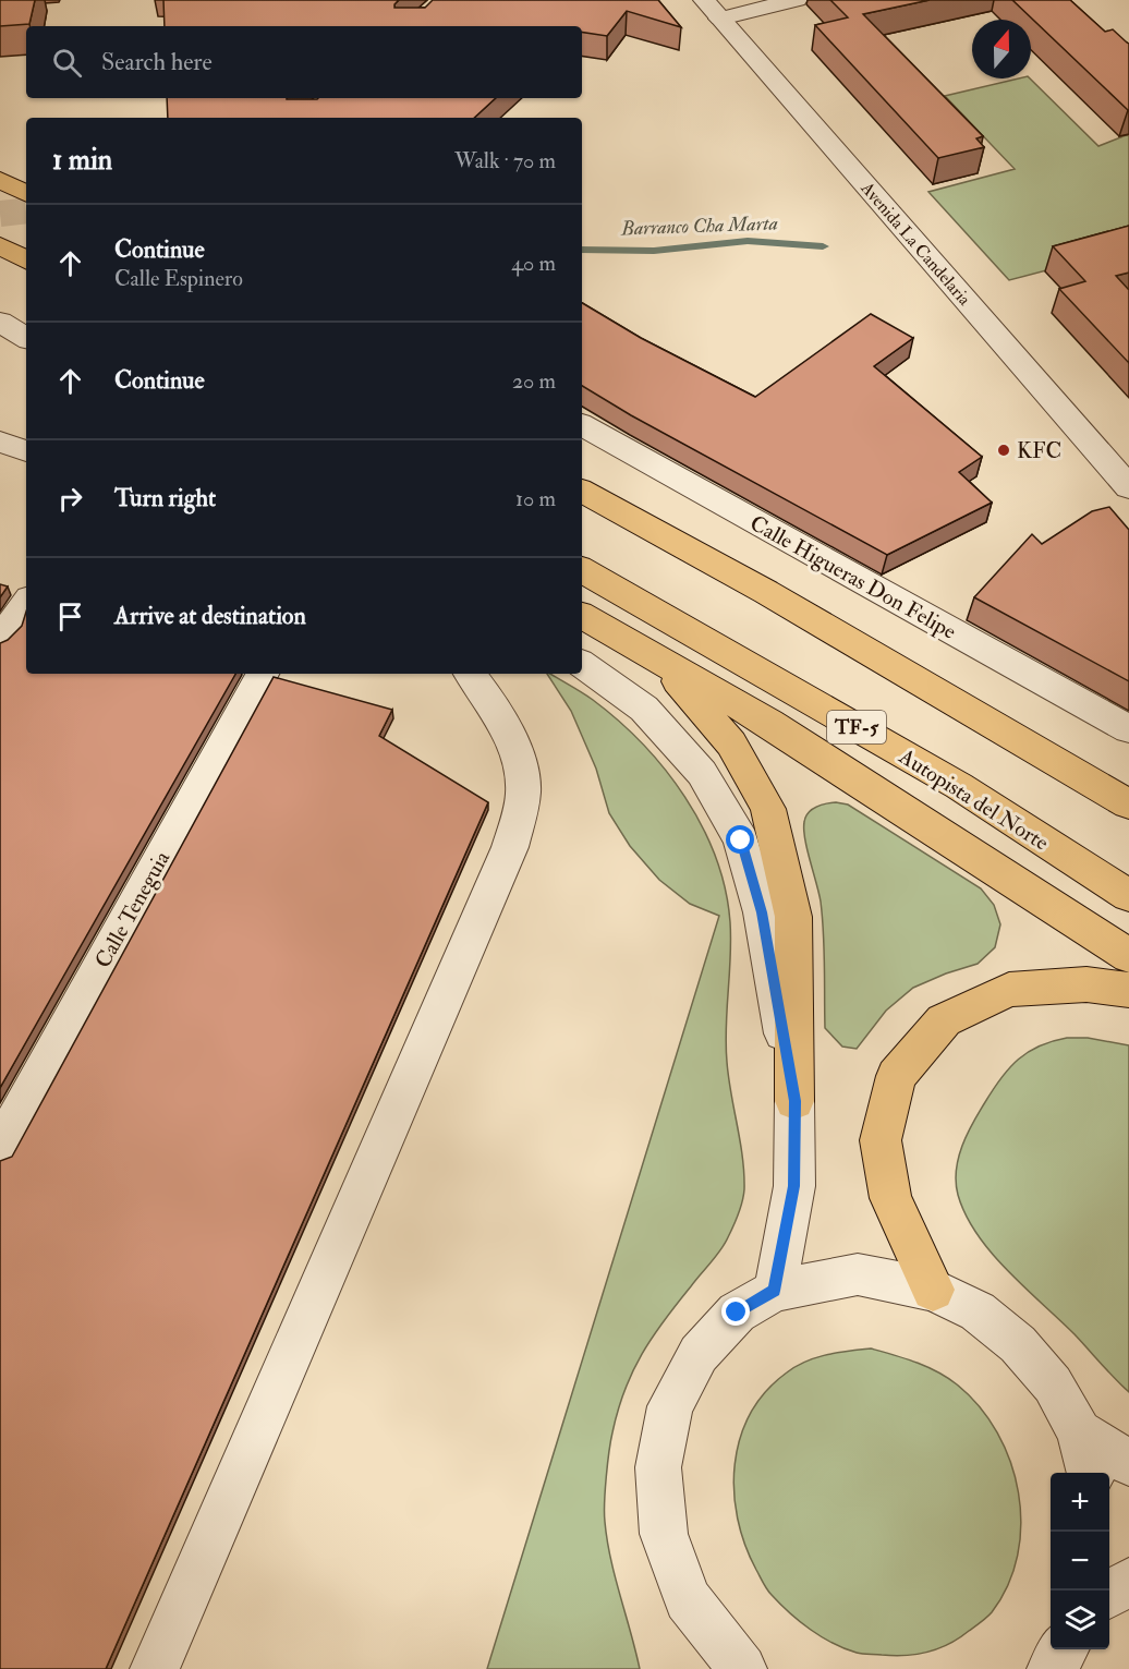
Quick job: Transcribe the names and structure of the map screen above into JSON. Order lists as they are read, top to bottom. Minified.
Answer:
{"streets":{"highway":["TF-5","Autopista del Norte"],"street":["Avenida La Candelaria","Calle Higueras Don Felipe","Calle Teneguia"]},"water":["Barranco Cha Marta"],"places":["KFC"],"north":"top","page":{"search":"Search here","heading":["1 min","Walk · 70 m"],"list":[["Continue","Calle Espinero","40 m"],["Continue","20 m"],["Turn right","10 m"],"Arrive at destination"],"map_buttons":["+","−"]}}
